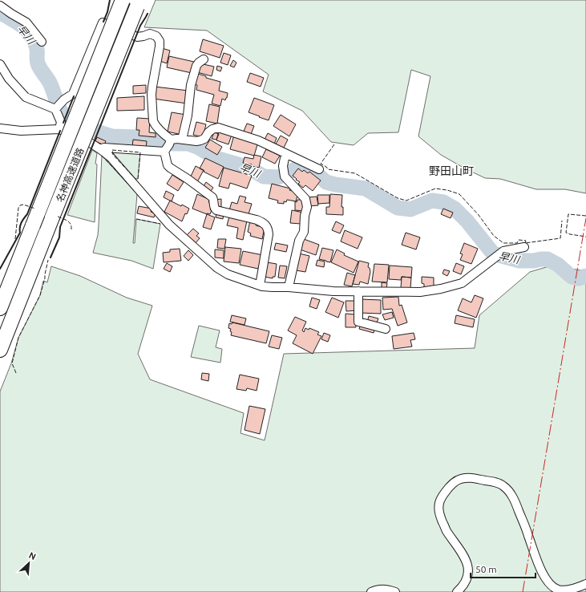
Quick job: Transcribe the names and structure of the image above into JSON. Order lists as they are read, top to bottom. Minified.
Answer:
{"streets":{"highway":["名神高速道路"]},"districts":["野田山町"],"water":["早川"],"scale_bar":"50 m","north":"top right"}
